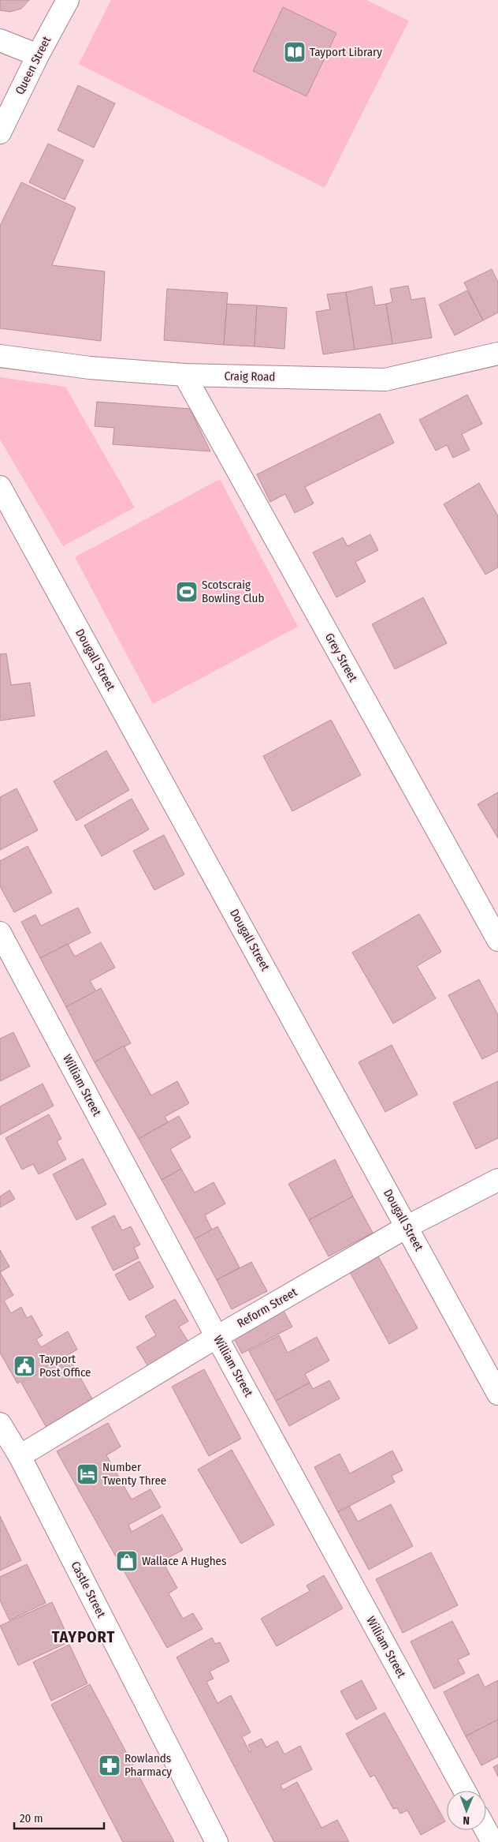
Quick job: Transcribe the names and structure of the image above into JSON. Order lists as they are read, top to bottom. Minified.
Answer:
{"streets":{"street":["Queen Street","Craig Road","Grey Street","Dougall Street","William Street","Reform Street","Castle Street"]},"crossings":[["Craig Road","Grey Street"],["Dougall Street","Reform Street"],["William Street","Reform Street"],["Reform Street","Castle Street"]],"districts":["TAYPORT"],"places":{"library":["Tayport Library"],"sports":["Scotscraig Bowling Club"],"public building":["Tayport Post Office"],"hotel":["Number Twenty Three"],"shop":["Wallace A Hughes"],"pharmacy":["Rowlands Pharmacy"]},"scale_bar":"20 m","north":"bottom"}
